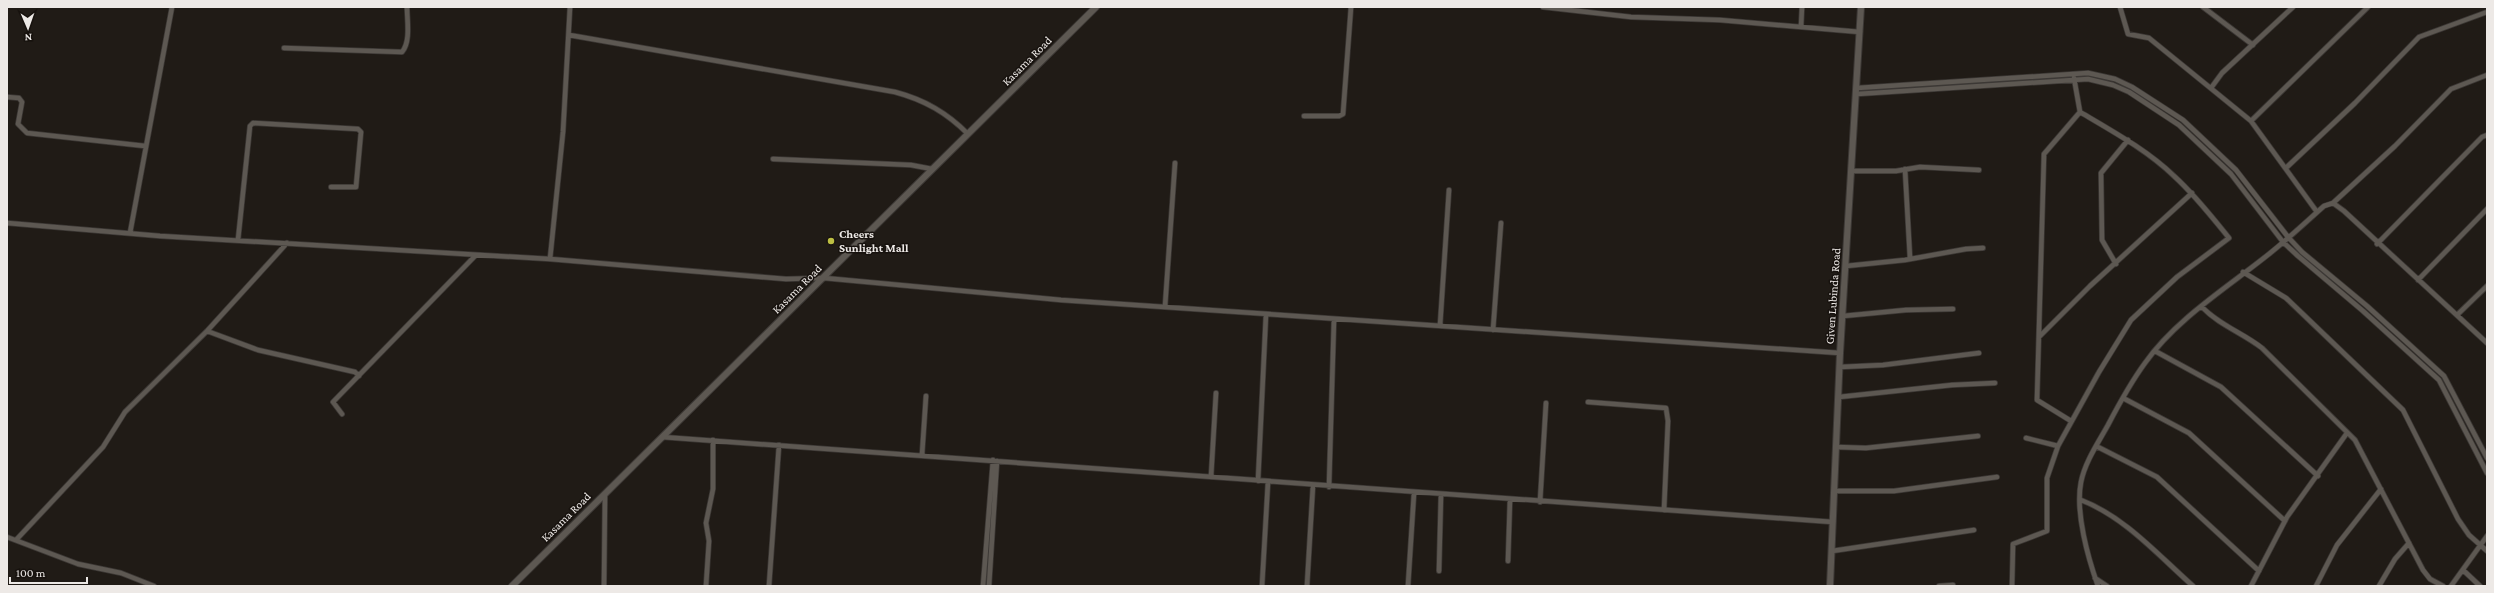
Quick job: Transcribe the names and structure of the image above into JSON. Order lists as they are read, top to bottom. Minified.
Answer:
{"streets":{"street":["Kasama Road","Given Lubinda Road"]},"places":["Cheers Sunlight Mall"],"scale_bar":"100 m","north":"bottom"}
